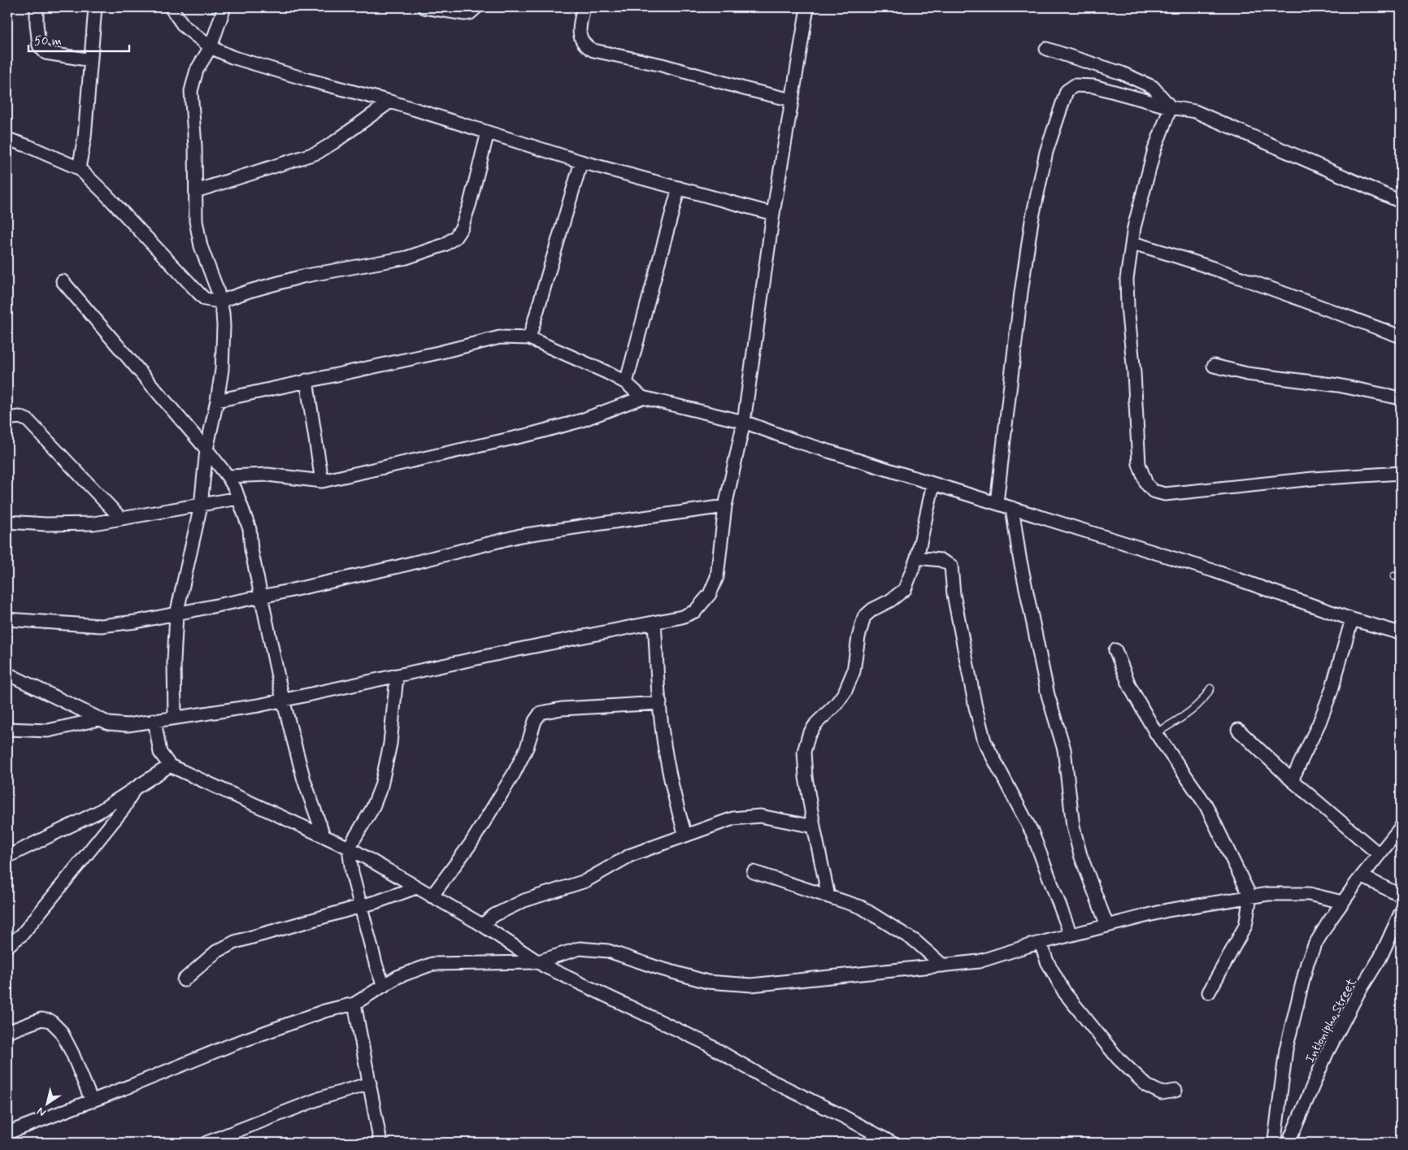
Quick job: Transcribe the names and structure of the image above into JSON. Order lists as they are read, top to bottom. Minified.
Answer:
{"streets":{"street":["Intlonipho Street"]},"scale_bar":"50 m","north":"bottom left"}
